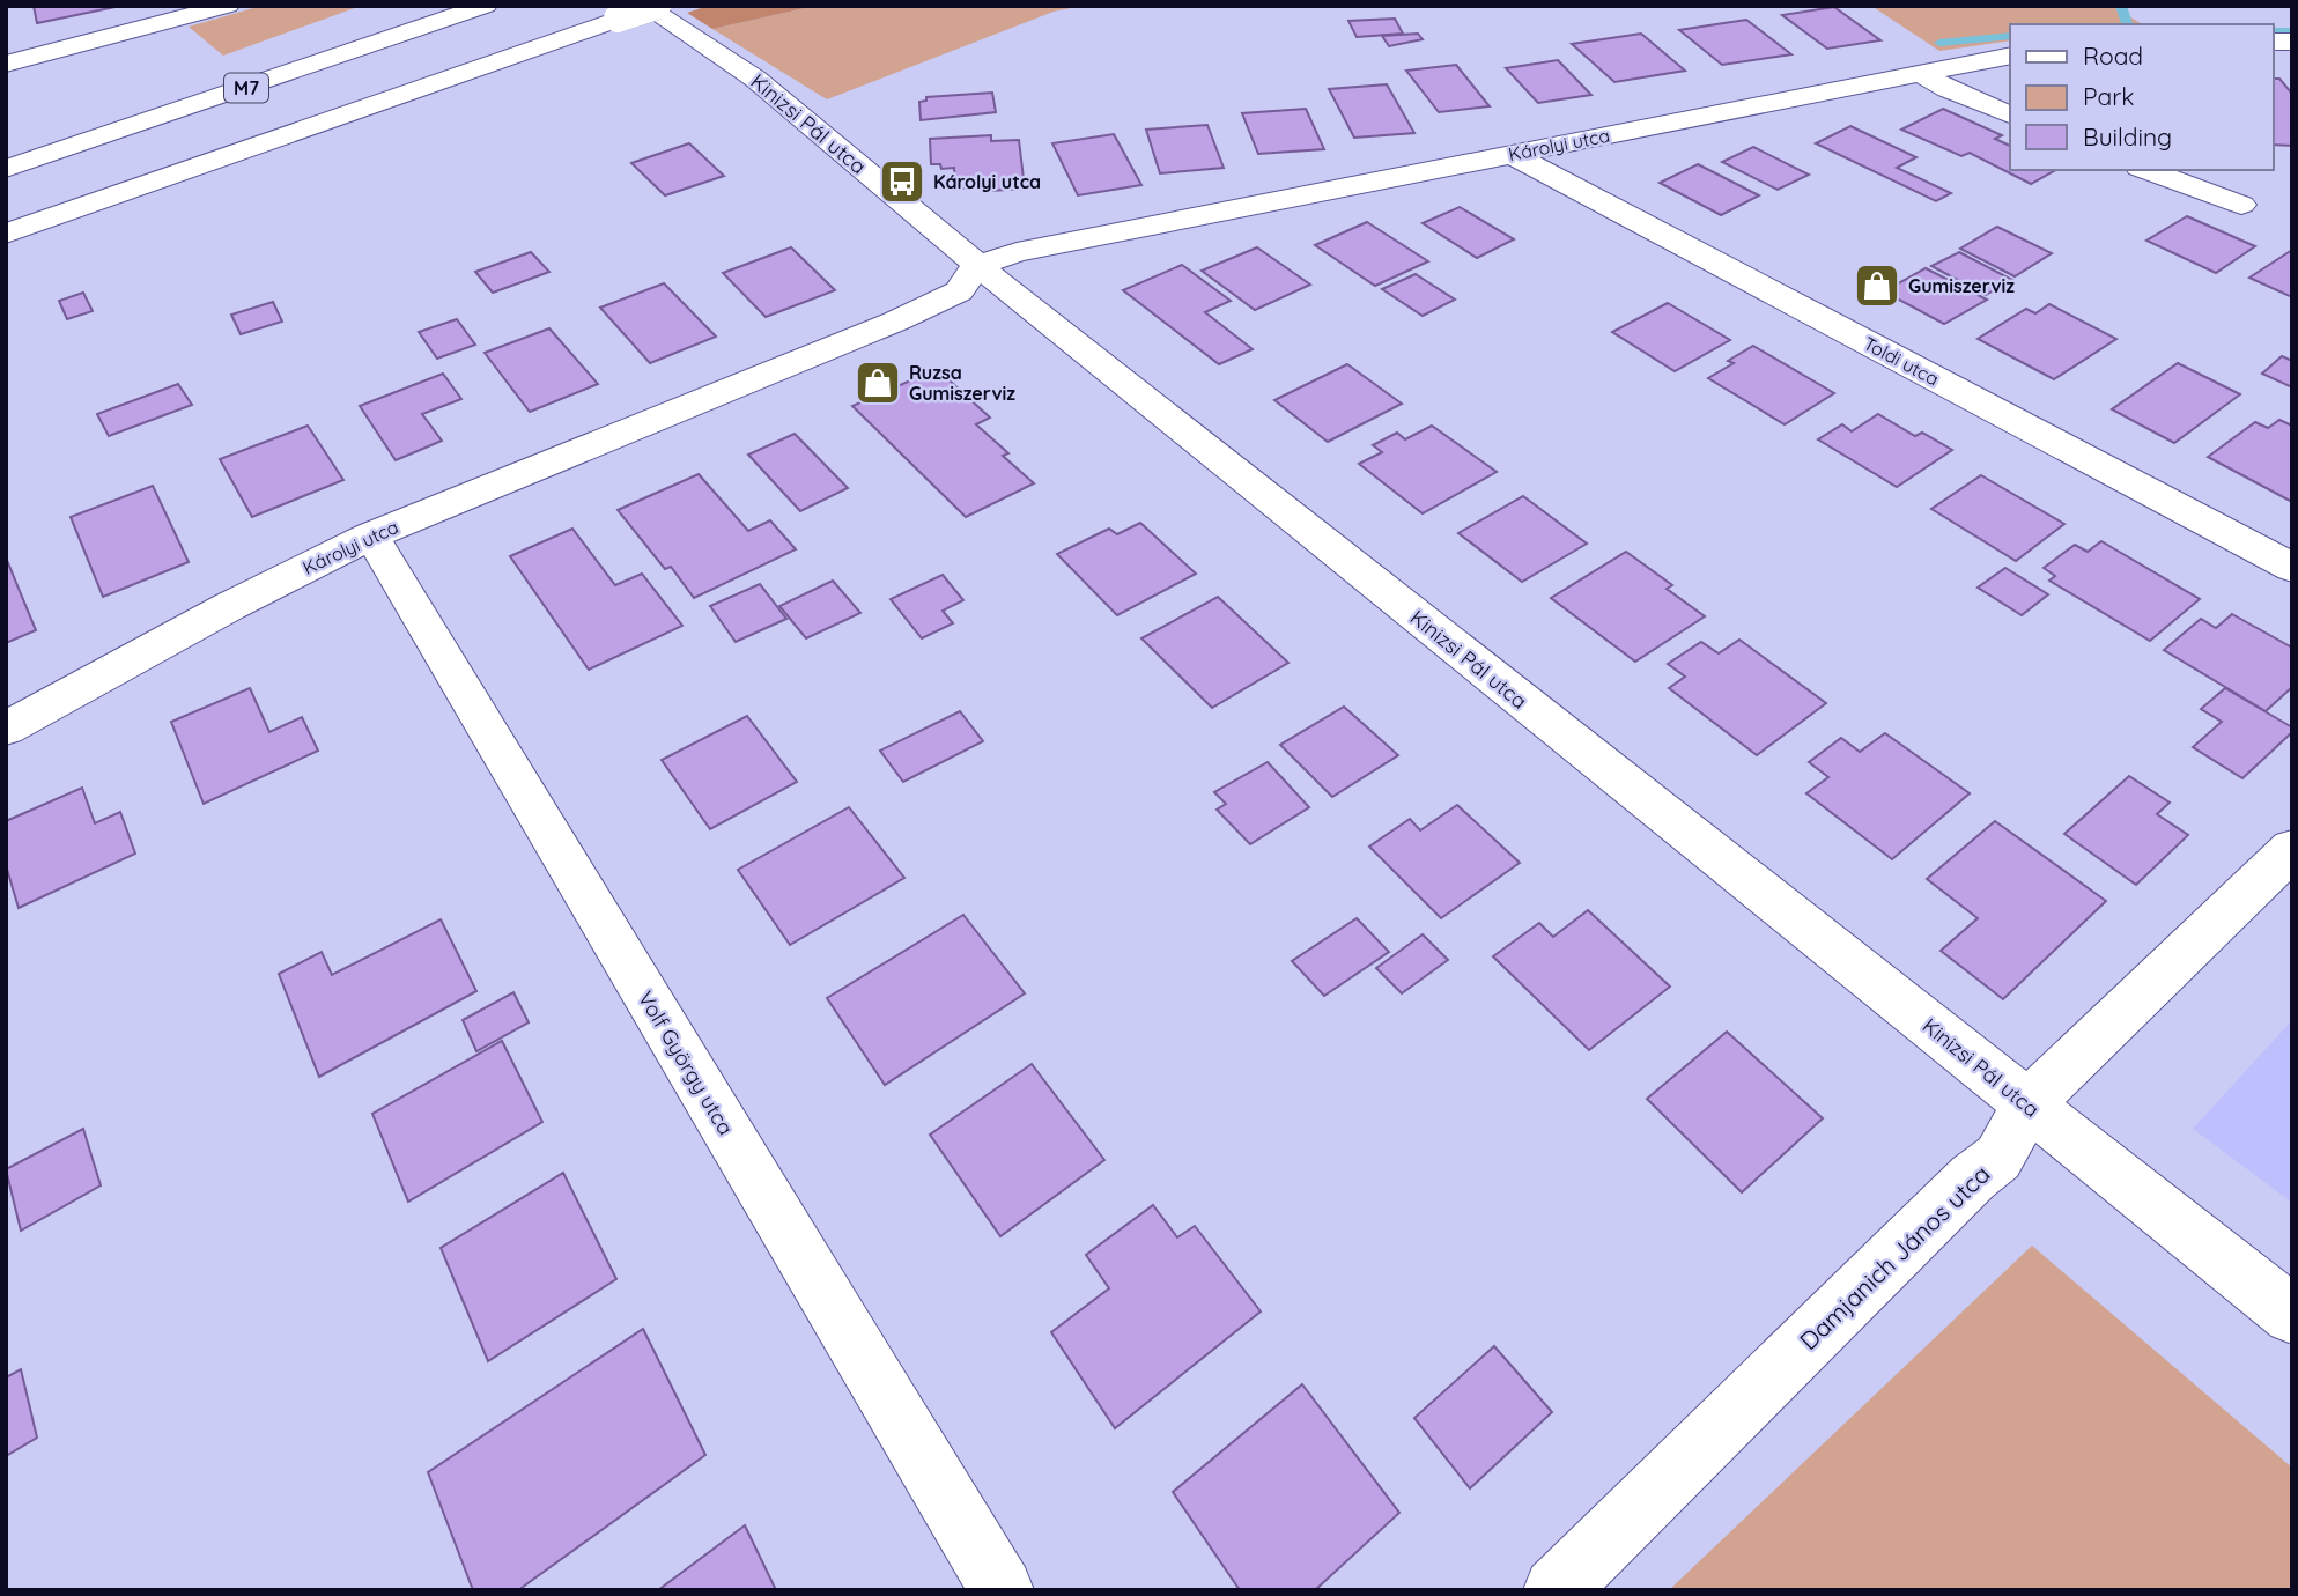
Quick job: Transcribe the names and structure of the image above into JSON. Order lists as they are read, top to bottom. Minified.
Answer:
{"streets":{"main road":["M7","Kinizsi Pál utca","Károlyi utca","Toldi utca","Volf György utca","Damjanich János utca"]},"crossings":[["Kinizsi Pál utca","Károlyi utca"],["Kinizsi Pál utca","Damjanich János utca"],["Károlyi utca","Toldi utca"],["Károlyi utca","Volf György utca"]],"places":{"bus stop":["Károlyi utca"],"shop":["Gumiszerviz","Ruzsa Gumiszerviz"]},"legend":["Road","Park","Building"]}
